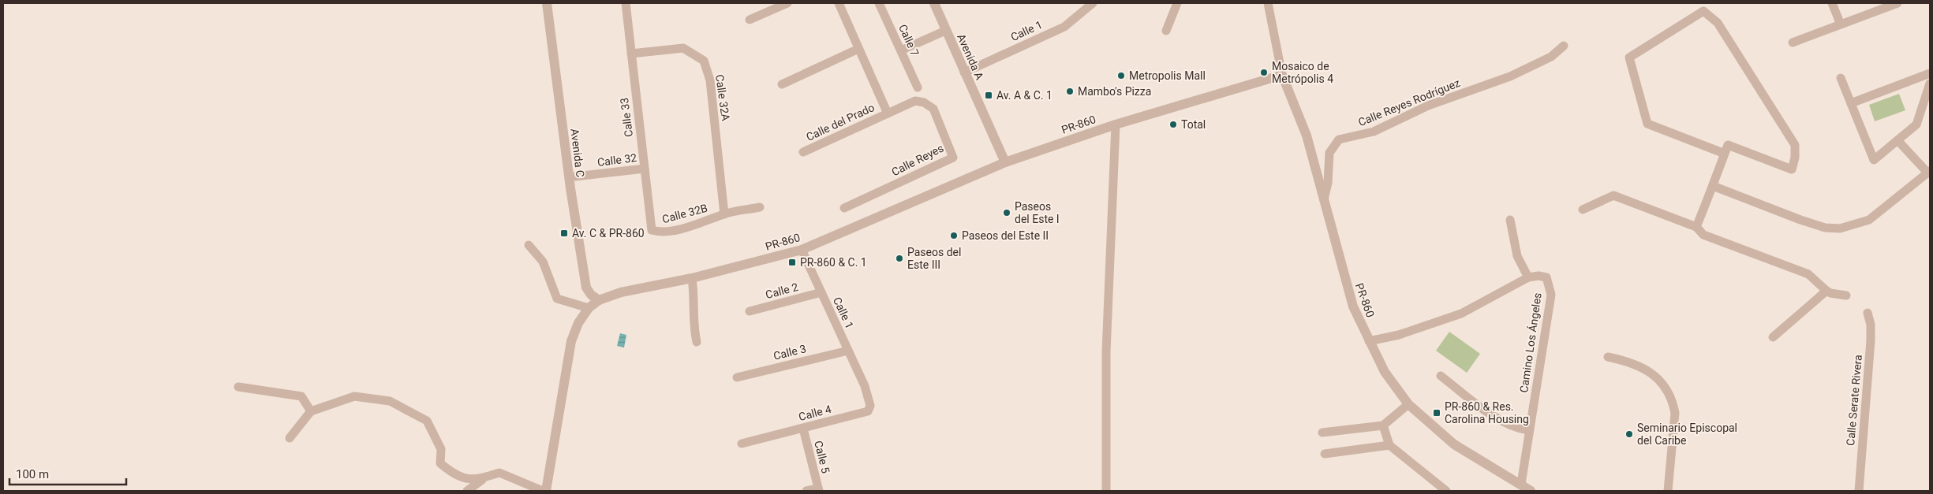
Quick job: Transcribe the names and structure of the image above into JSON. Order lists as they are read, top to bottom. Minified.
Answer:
{"streets":{"street":["Calle 1","Calle 7","Avenida A","Calle 32A","Calle Reyes Rodríguez","Calle 33","Calle del Prado","PR-860","Avenida C","Calle 32","Calle Reyes","Calle 32B","Calle 2","Camino Los Ángeles","Calle 3","Calle Serate Rivera","Calle 4","Calle 5"]},"crossings":[["Calle 1","Avenida A"],["Calle 1","PR-860"],["Calle 1","Calle 2"],["Calle 1","Calle 3"],["Calle 1","Calle 4"],["Avenida A","PR-860"],["Calle 32A","Calle 33"],["Calle 32A","Calle 32B"],["Calle Reyes Rodríguez","PR-860"],["Calle 33","Calle 32"],["Calle 33","Calle 32B"],["Calle del Prado","Calle Reyes"],["PR-860","Avenida C"],["PR-860","Camino Los Ángeles"],["Avenida C","Calle 32"],["Calle 4","Calle 5"]],"places":{"other":["Mosaico de Metrópolis 4","Metropolis Mall","Mambo's Pizza","Total","Paseos del Este I","Paseos del Este II","Paseos del Este III","Seminario Episcopal del Caribe"],"transit":["Av. A & C. 1","Av. C & PR-860","PR-860 & C. 1","PR-860 & Res. Carolina Housing"]},"scale_bar":"100 m"}
